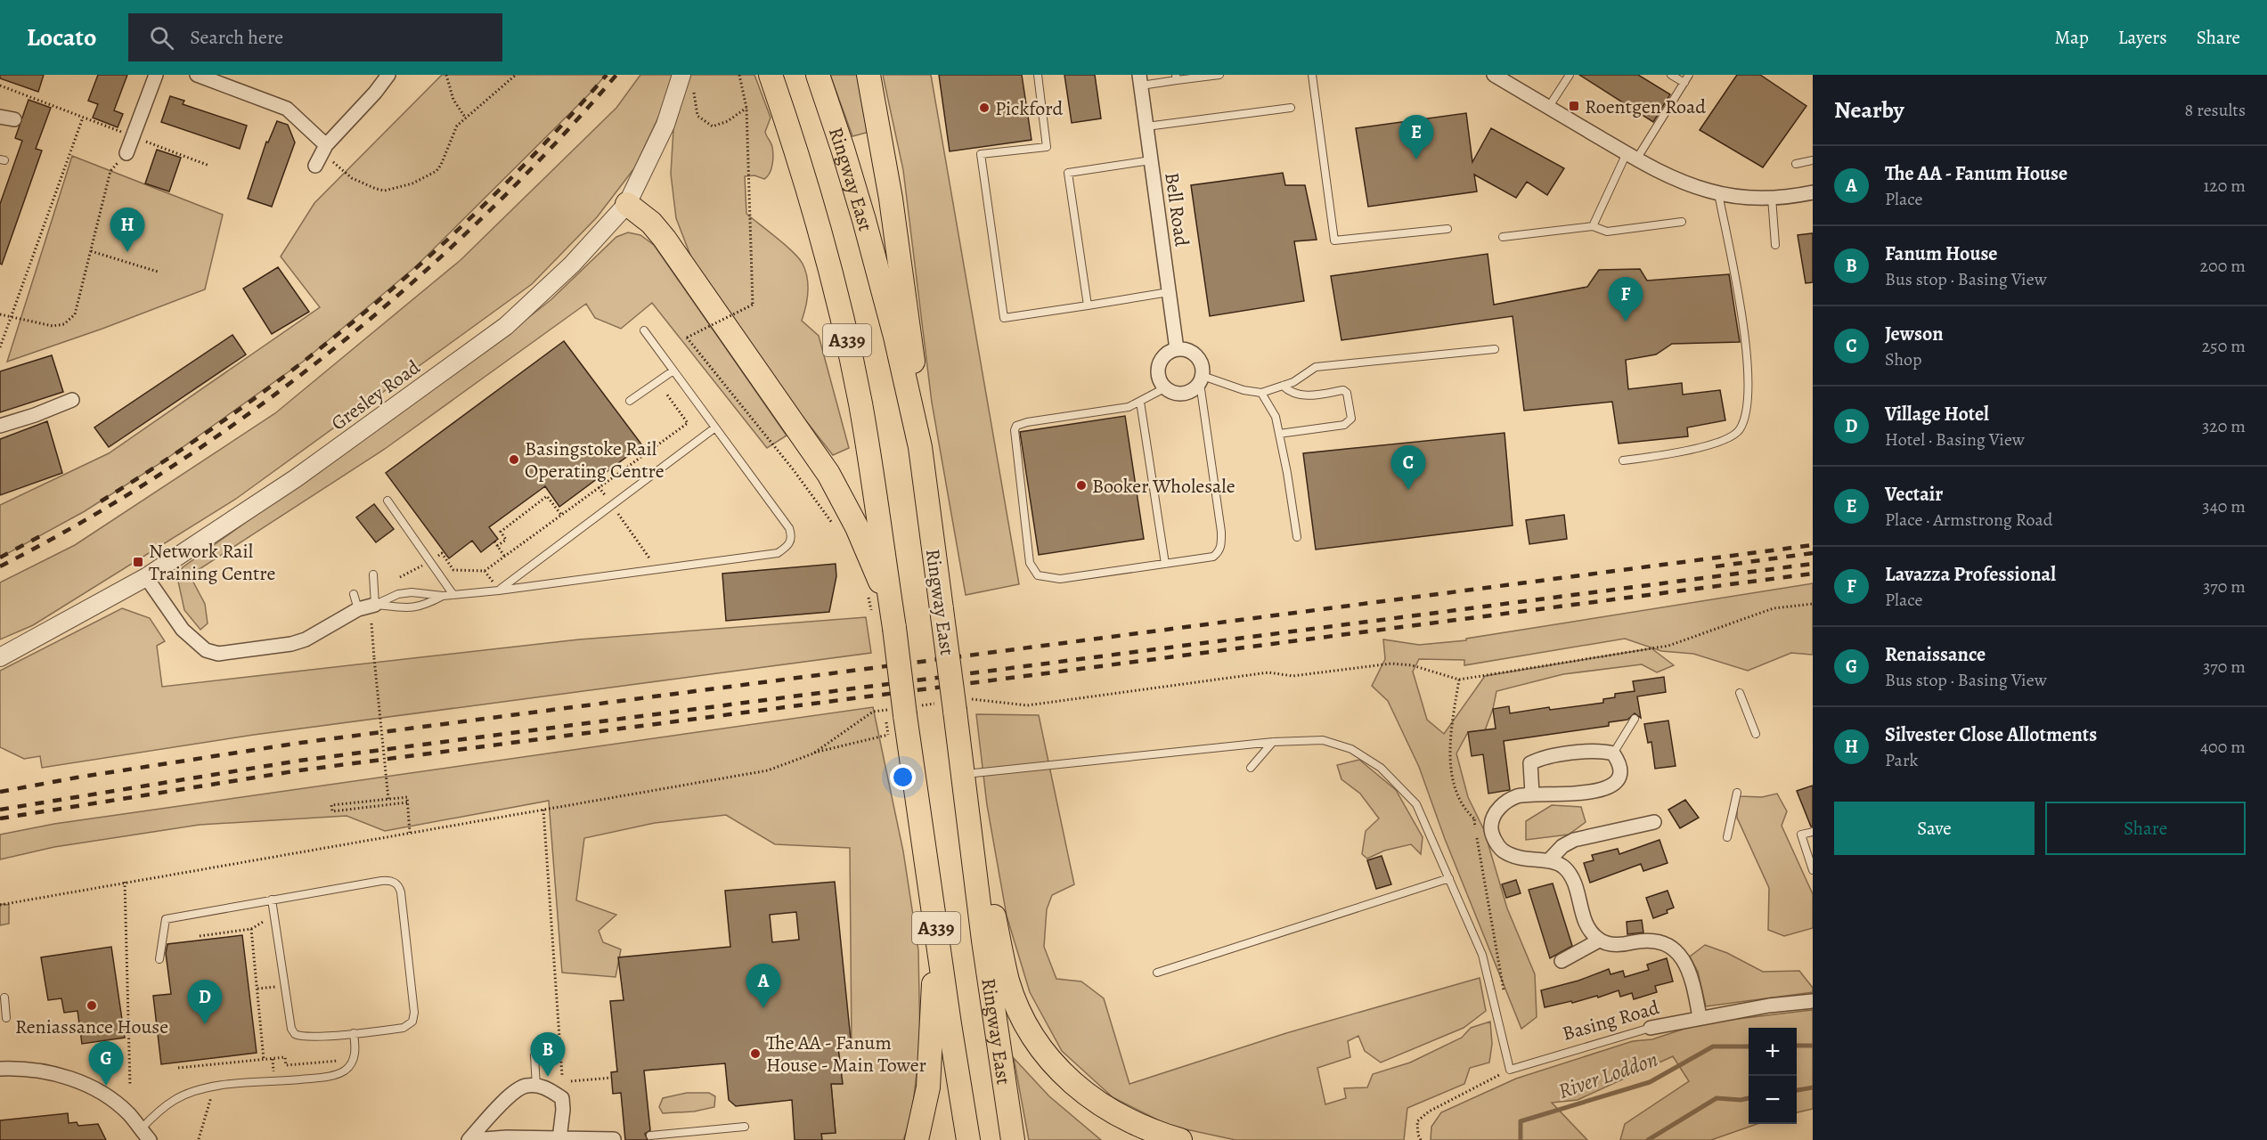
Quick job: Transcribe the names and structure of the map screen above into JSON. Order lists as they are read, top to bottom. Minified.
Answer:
{"streets":{"highway":["Ringway East","A339"],"street":["Bell Road","Gresley Road","Basing Road"]},"water":["River Loddon"],"places":{"transit":["Roentgen Road","Network Rail Training Centre"],"other":["Pickford","Basingstoke Rail Operating Centre","Booker Wholesale","Reniassance House","The AA - Fanum House - Main Tower"]},"page":{"header":"Locato","search":"Search here","nav":["Map","Layers","Share"],"heading":["Nearby","8 results"],"pins":["E","H","F","C","A","D","B","G"],"list":[{"mark":"A","name":"The AA - Fanum House","note":"Place","value":"120 m"},{"mark":"B","name":"Fanum House","note":"Bus stop · Basing View","value":"200 m"},{"mark":"C","name":"Jewson","note":"Shop","value":"250 m"},{"mark":"D","name":"Village Hotel","note":"Hotel · Basing View","value":"320 m"},{"mark":"E","name":"Vectair","note":"Place · Armstrong Road","value":"340 m"},{"mark":"F","name":"Lavazza Professional","note":"Place","value":"370 m"},{"mark":"G","name":"Renaissance","note":"Bus stop · Basing View","value":"370 m"},{"mark":"H","name":"Silvester Close Allotments","note":"Park","value":"400 m"}],"buttons":["Save","Share"],"map_buttons":["+","−"]}}
